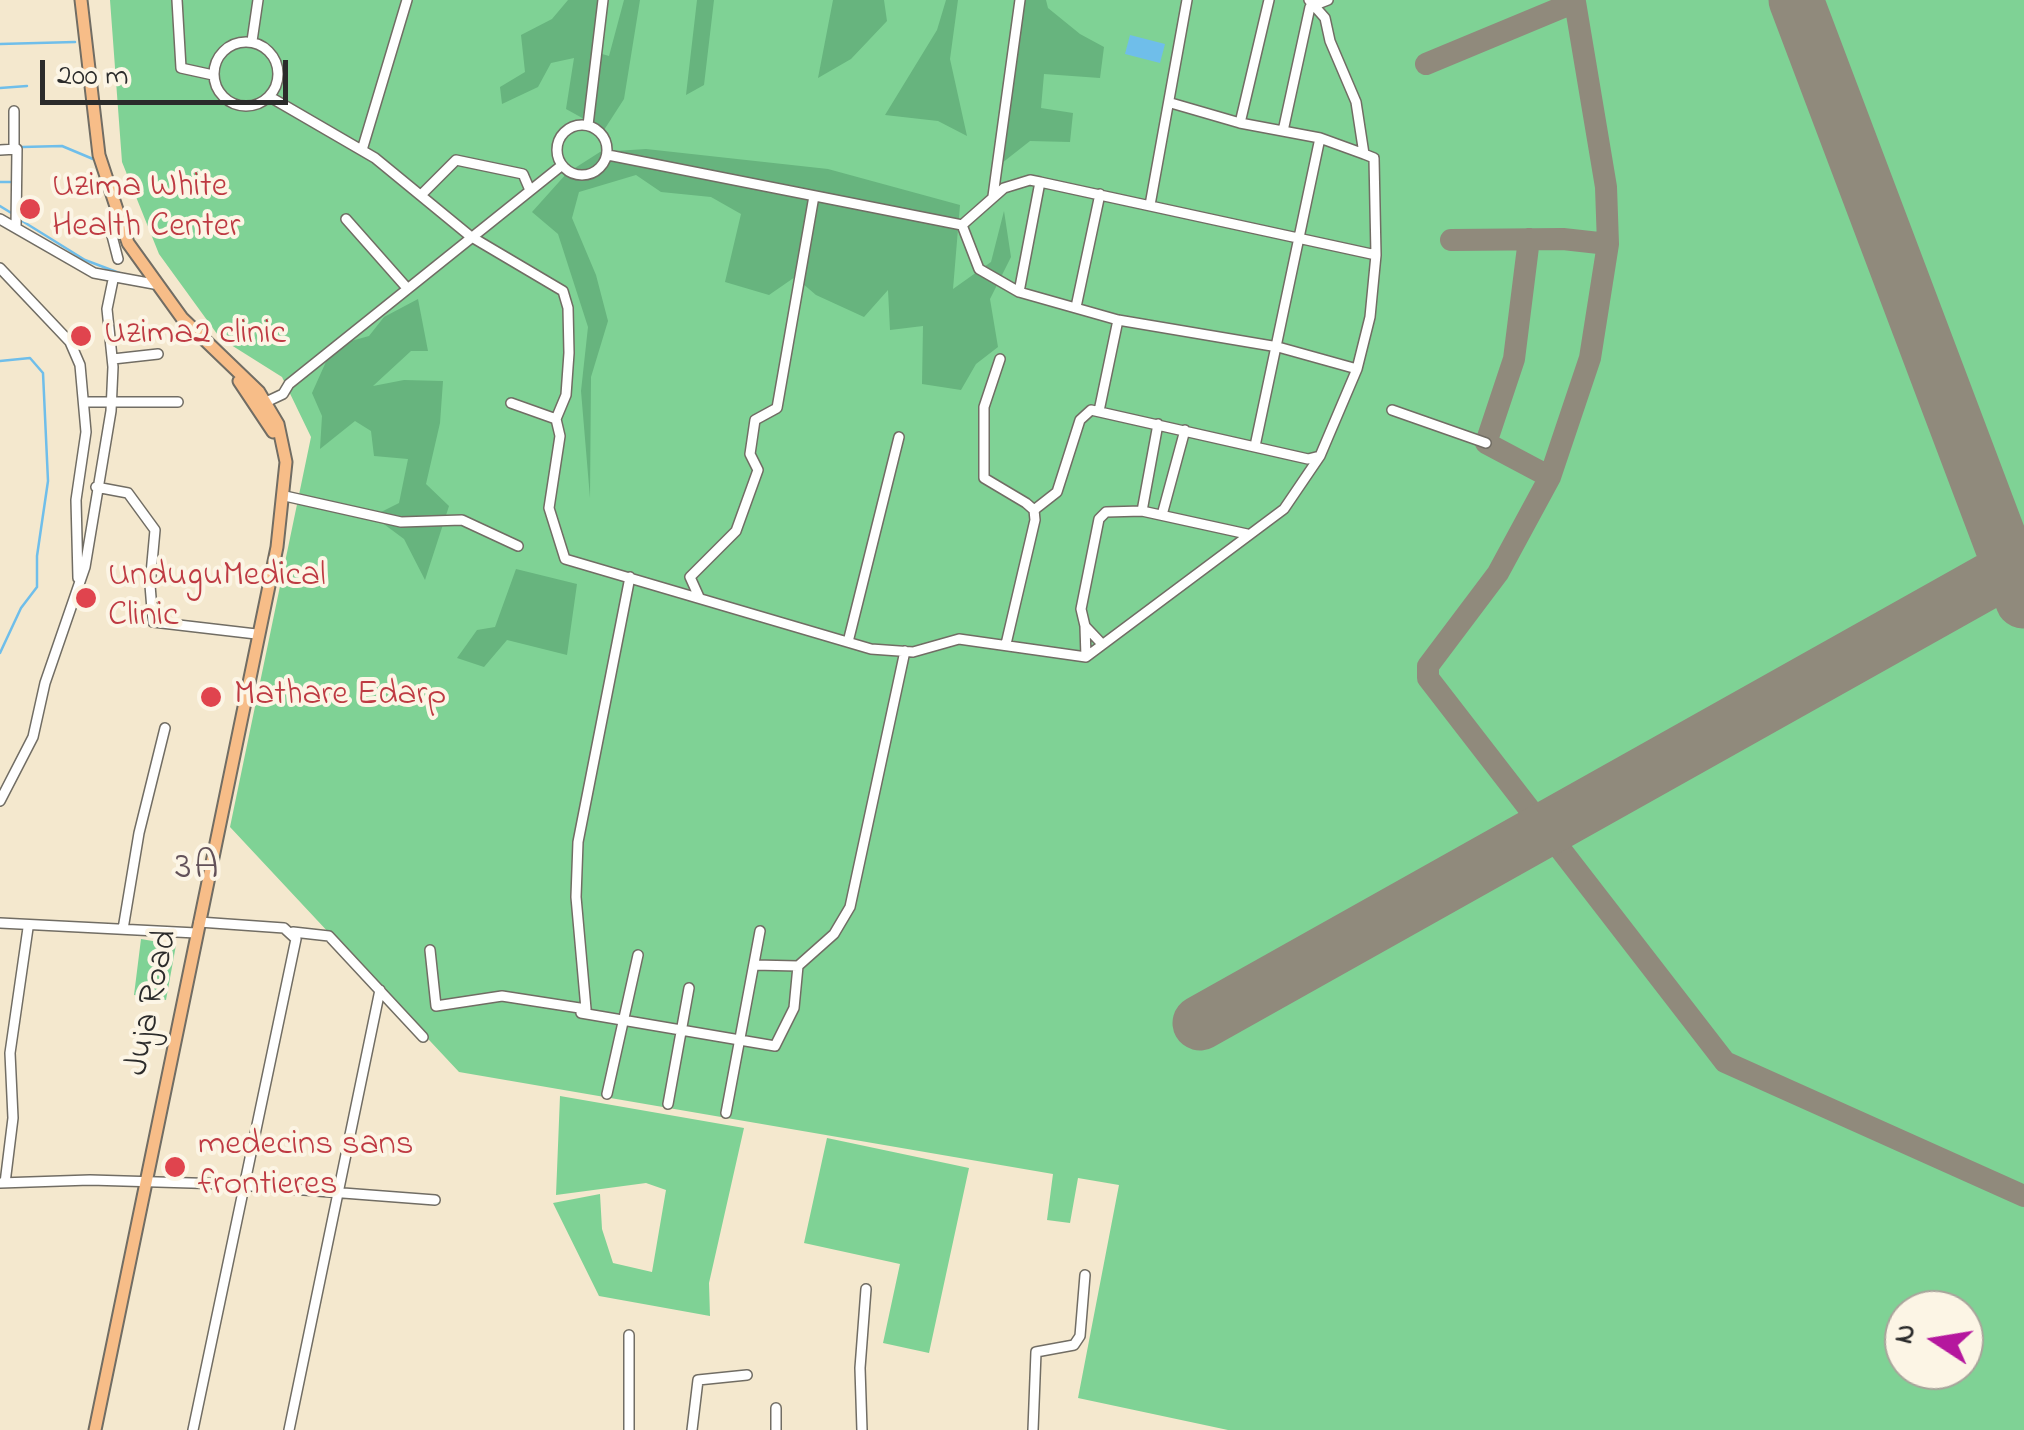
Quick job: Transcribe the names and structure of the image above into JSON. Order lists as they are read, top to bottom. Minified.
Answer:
{"streets":{"main road":["Juja Road"]},"districts":["3A"],"places":["Uzima White Health Center","Uzima2 clinic","UnduguMedical Clinic","Mathare Edarp","medecins sans frontieres"],"scale_bar":"200 m","north":"left"}
